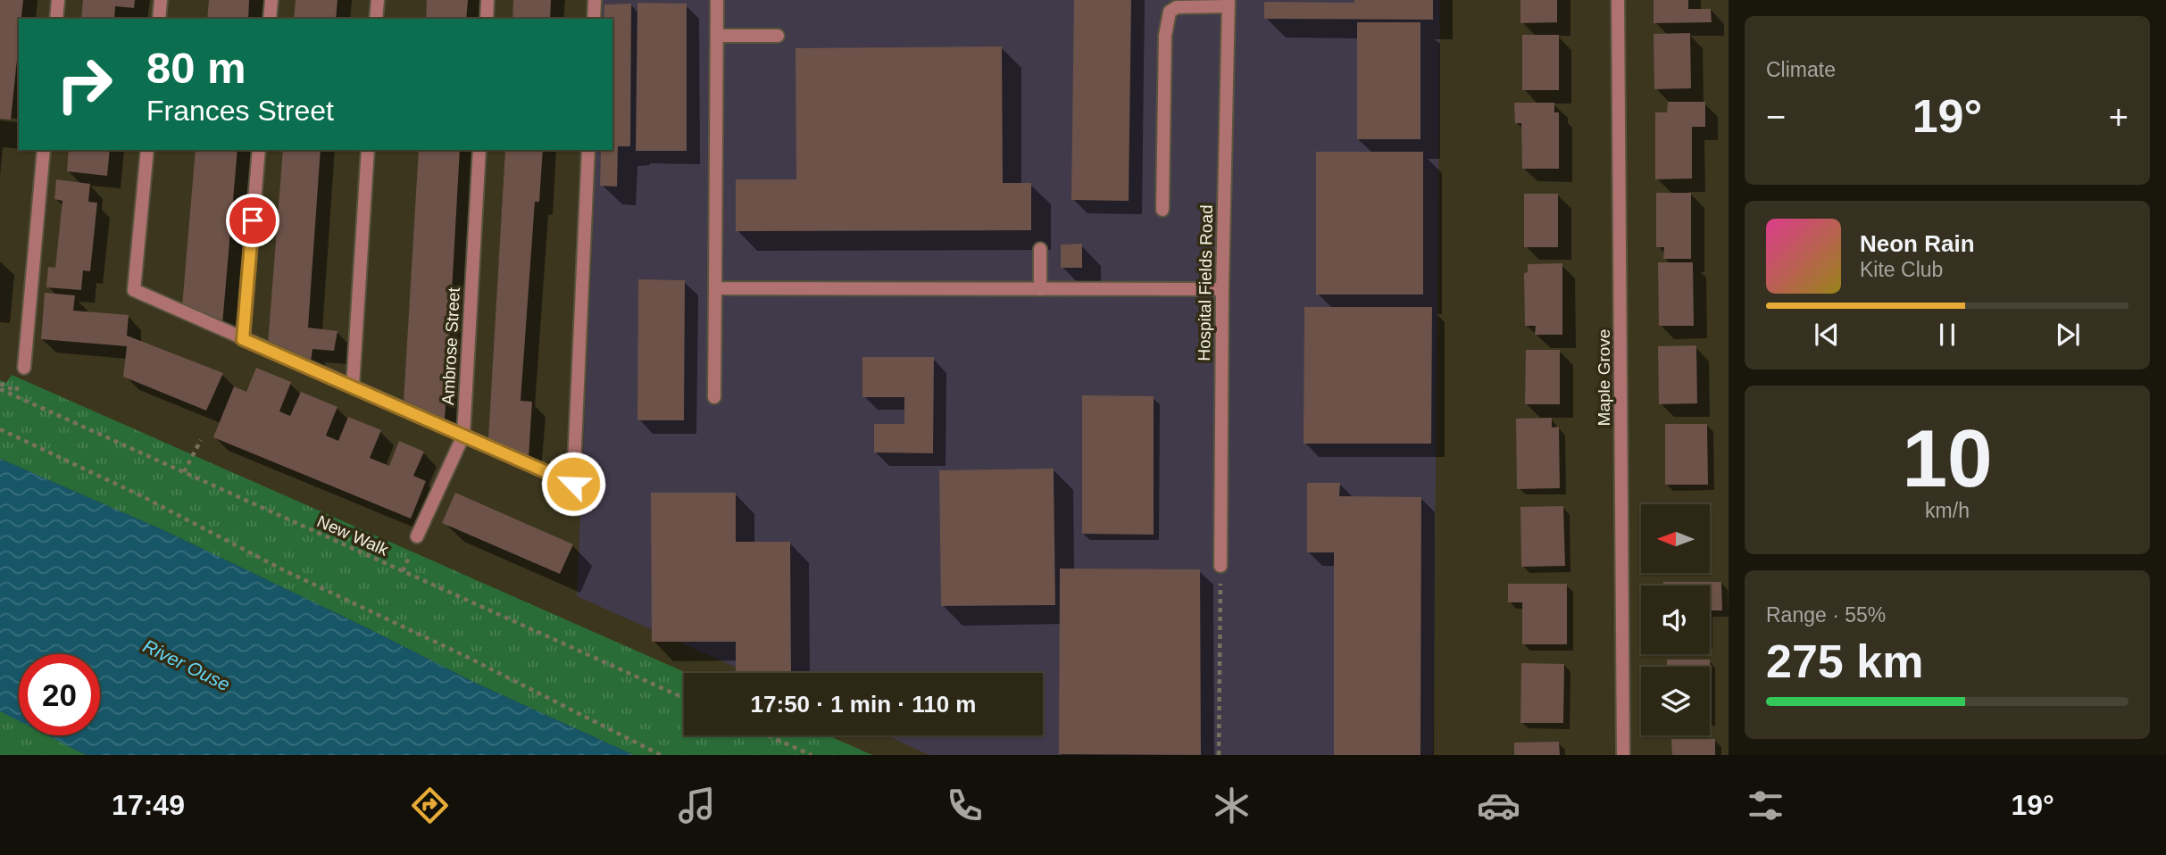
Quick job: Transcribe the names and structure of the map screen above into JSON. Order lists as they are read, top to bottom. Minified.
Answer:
{"streets":{"street":["Hospital Fields Road","Ambrose Street","Maple Grove"],"path":["New Walk"]},"water":["River Ouse"],"north":"left","page":{"tile":["Climate",["10","km/h"],["Range · 55%","275 km"]],"turn":["80 m","Frances Street"],"heat":["−","19°","+"],"song":["Neon Rain","Kite Club"],"limit":"20","trip":"17:50 · 1 min · 110 m","tabs":["17:49","19°"]}}
